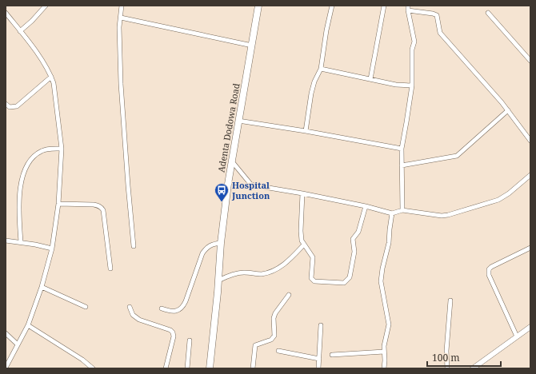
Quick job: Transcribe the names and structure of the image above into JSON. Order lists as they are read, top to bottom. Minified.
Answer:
{"streets":{"main road":["Adenta Dodowa Road"]},"places":{"bus stop":["Hospital Junction"]},"scale_bar":"100 m"}
